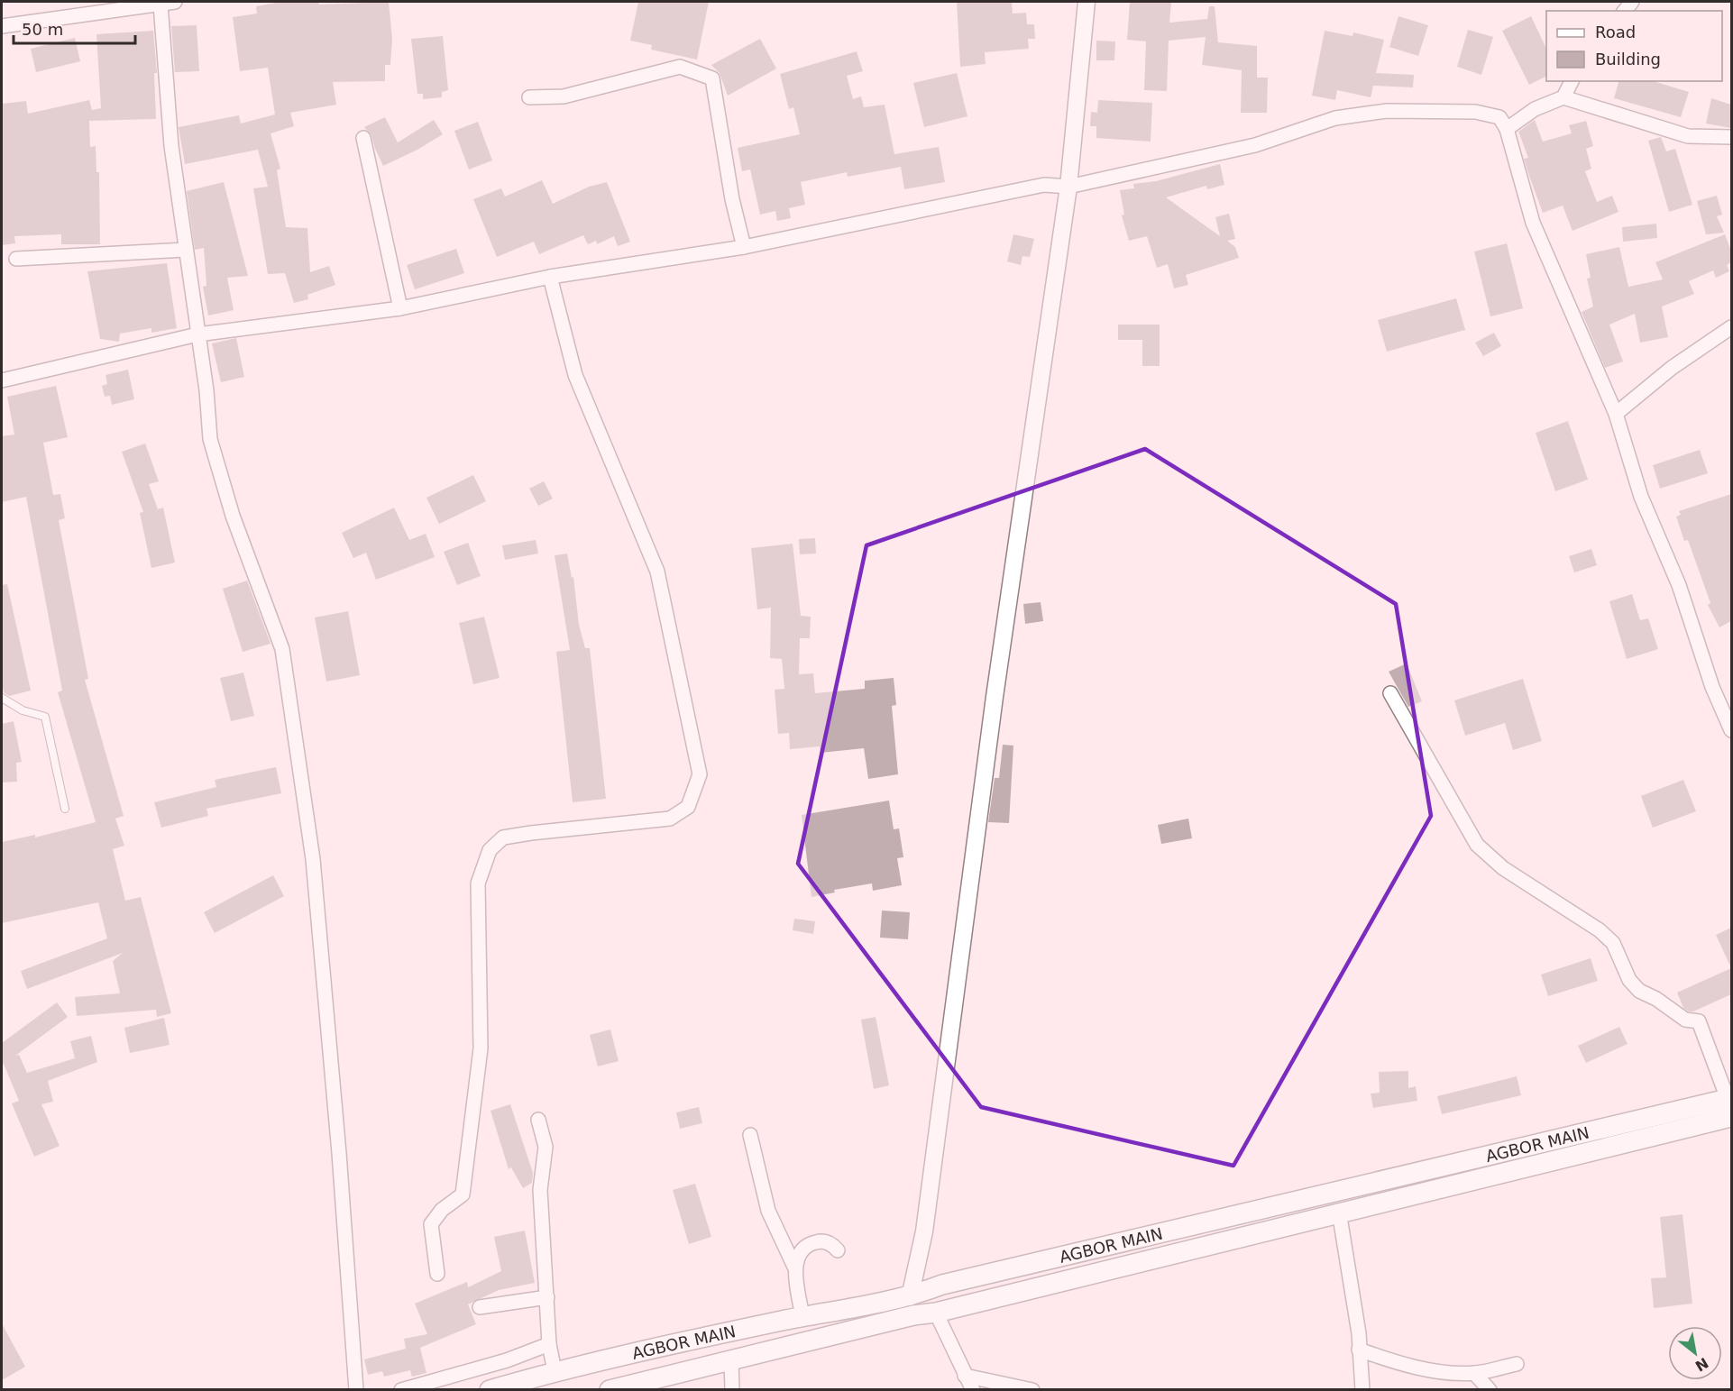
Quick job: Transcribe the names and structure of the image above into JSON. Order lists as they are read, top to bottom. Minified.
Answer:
{"streets":{"main road":["AGBOR MAIN"]},"legend":["Road","Building"],"scale_bar":"50 m","north":"bottom right"}
